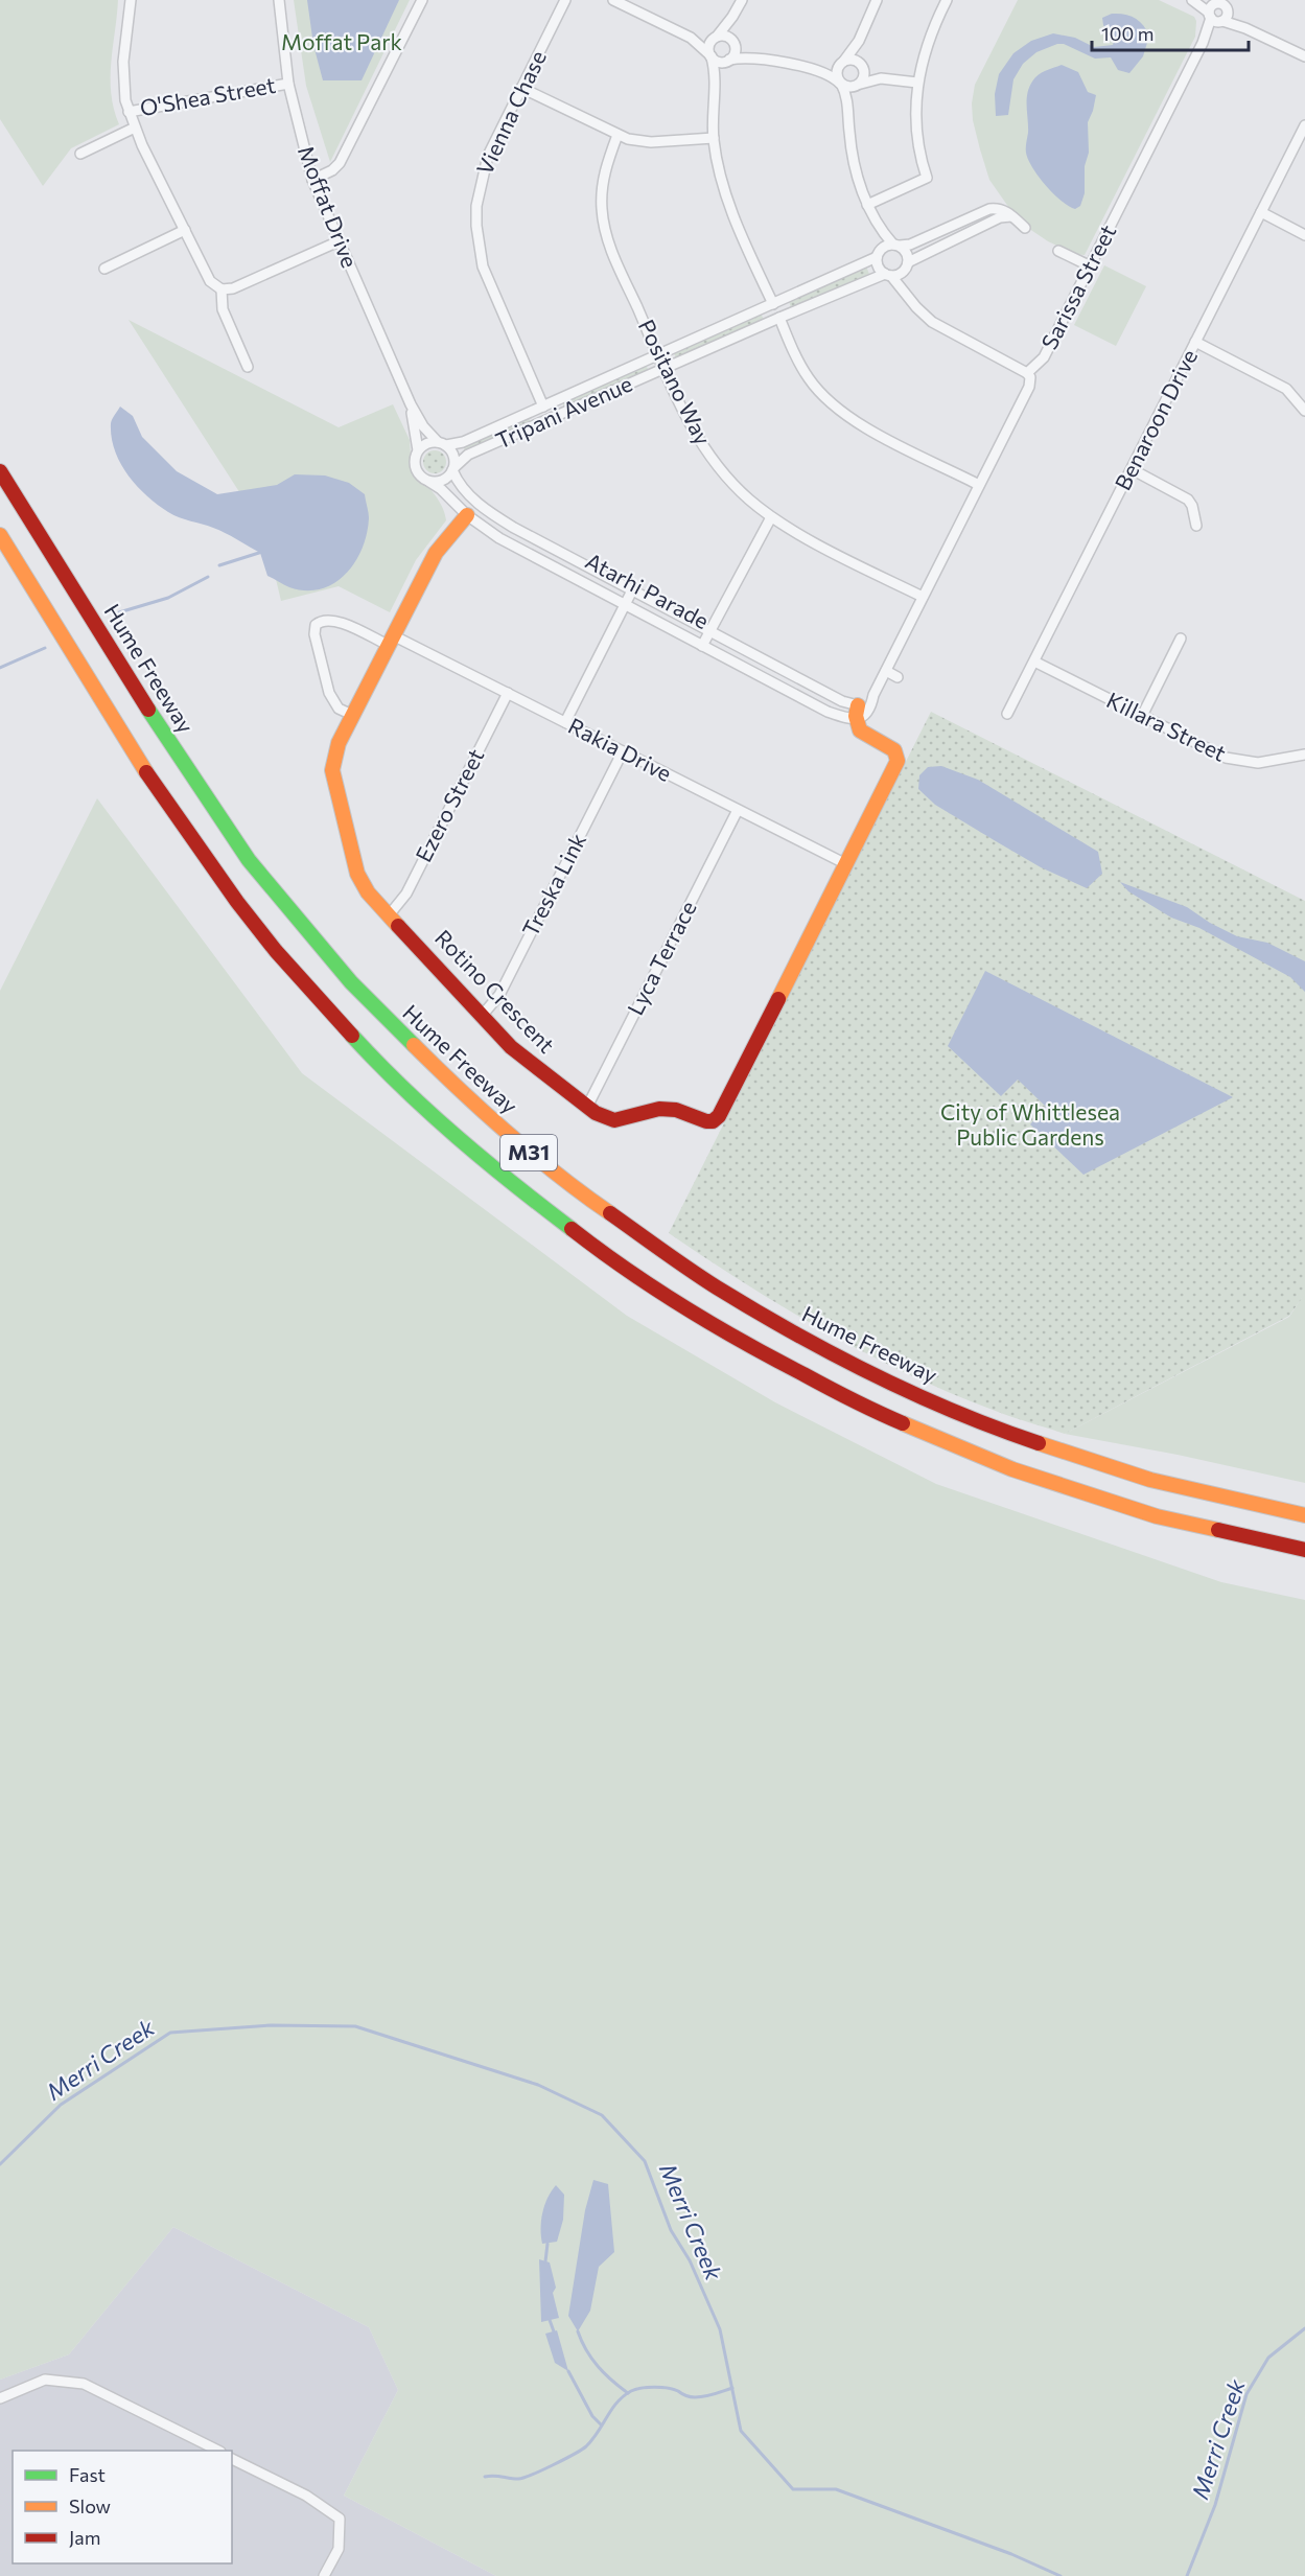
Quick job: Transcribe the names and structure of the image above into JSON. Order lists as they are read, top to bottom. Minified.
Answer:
{"streets":{"main road":["Atarhi Parade","Hume Freeway","Rotino Crescent","M31"],"street":["O'Shea Street","Vienna Chase","Moffat Drive","Sarissa Street","Positano Way","Tripani Avenue","Benaroon Drive","Killara Street","Rakia Drive","Ezero Street","Treska Link","Lyca Terrace"]},"crossings":[["O'Shea Street","Moffat Drive"],["Vienna Chase","Tripani Avenue"],["Moffat Drive","Tripani Avenue"],["Moffat Drive","Atarhi Parade"],["Sarissa Street","Positano Way"],["Sarissa Street","Atarhi Parade"],["Positano Way","Tripani Avenue"],["Tripani Avenue","Atarhi Parade"],["Benaroon Drive","Killara Street"],["Atarhi Parade","Rotino Crescent"],["Rakia Drive","Ezero Street"],["Rakia Drive","Treska Link"],["Rakia Drive","Lyca Terrace"],["Rakia Drive","Rotino Crescent"],["Ezero Street","Rotino Crescent"],["Treska Link","Rotino Crescent"],["Lyca Terrace","Rotino Crescent"]],"water":["Merri Creek"],"parks":["Moffat Park","City of Whittlesea Public Gardens"],"legend":["Fast","Slow","Jam"],"scale_bar":"100 m"}
